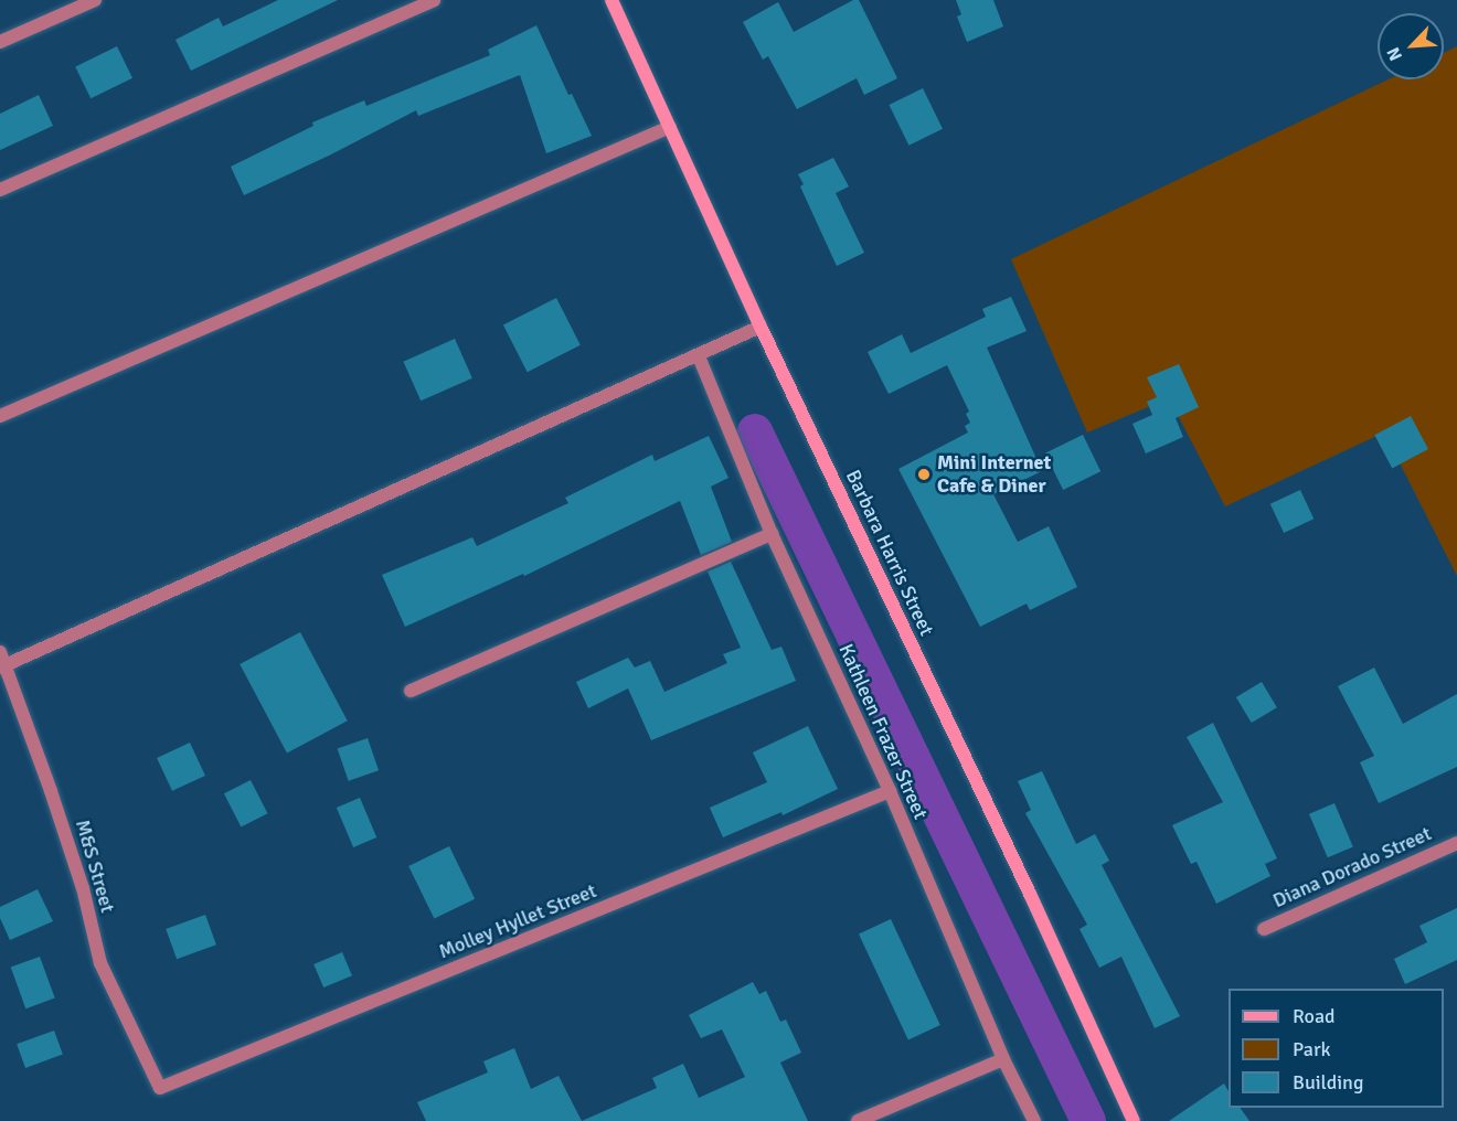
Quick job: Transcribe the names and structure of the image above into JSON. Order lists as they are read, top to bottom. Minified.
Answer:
{"streets":{"street":["Barbara Harris Street","Kathleen Frazer Street","M&S Street","Diana Dorado Street","Molley Hyllet Street"]},"crossings":[["Kathleen Frazer Street","Molley Hyllet Street"],["M&S Street","Molley Hyllet Street"]],"places":["Mini Internet Cafe & Diner"],"legend":["Road","Park","Building"],"north":"bottom left"}
